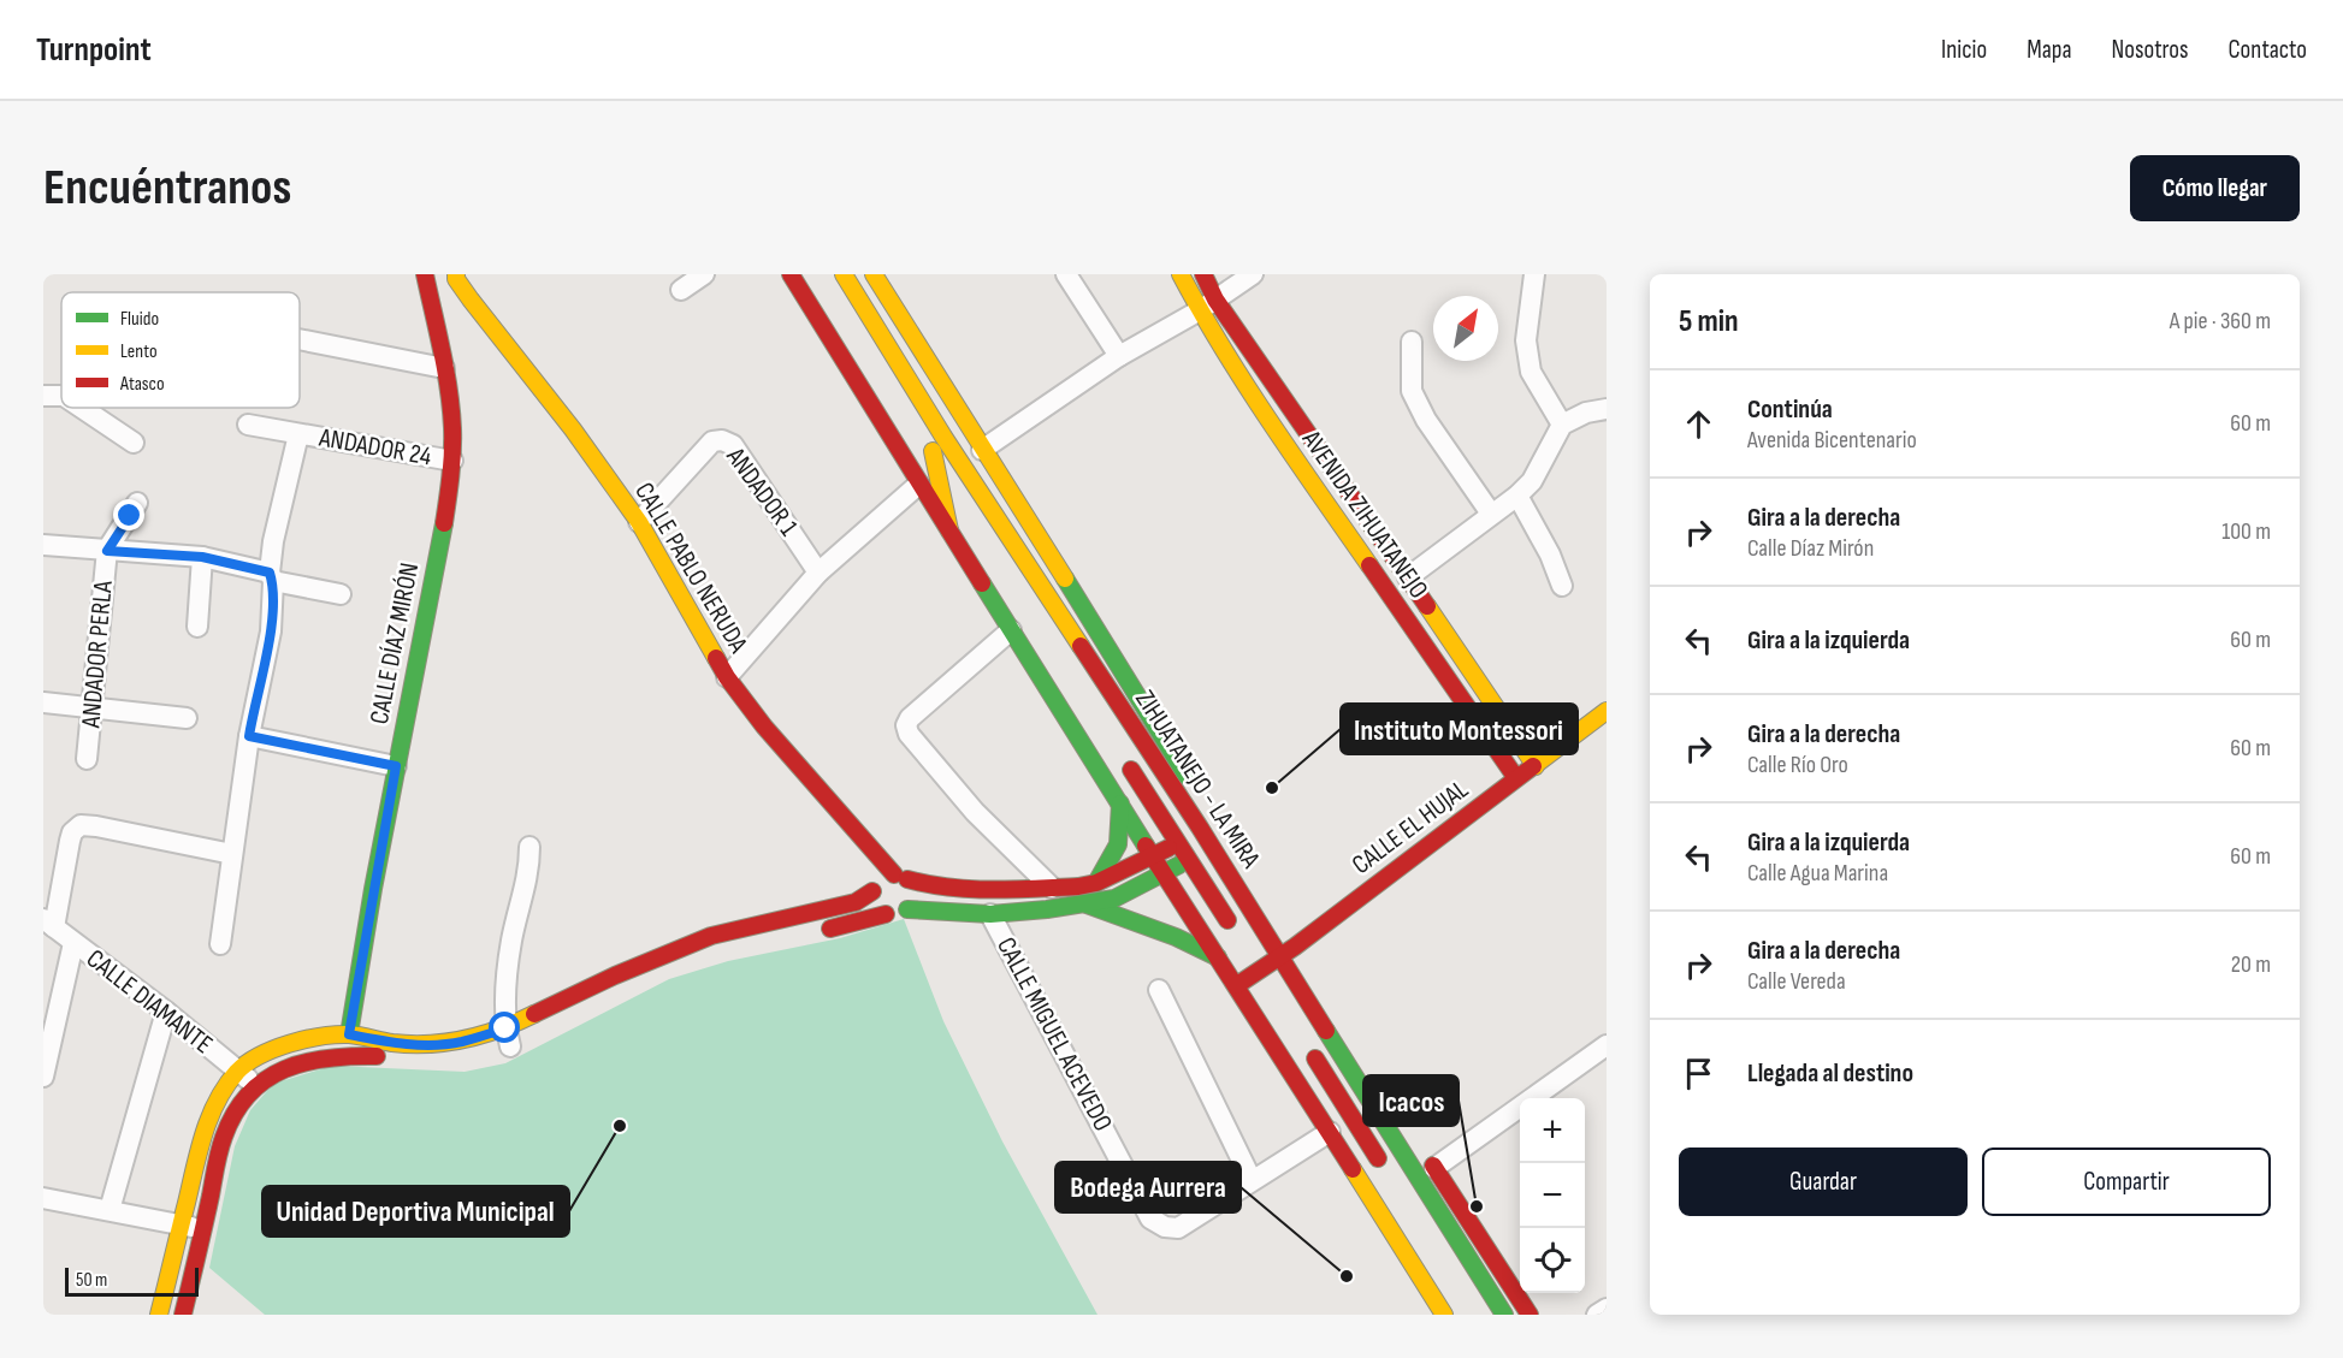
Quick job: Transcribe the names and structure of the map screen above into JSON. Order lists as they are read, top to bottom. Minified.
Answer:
{"streets":{"main road":["AVENIDA ZIHUATANEJO","CALLE PABLO NERUDA","CALLE DÍAZ MIRÓN","ZIHUATANEJO - LA MIRA","CALLE EL HUJAL"],"street":["ANDADOR 24","ANDADOR 1","ANDADOR PERLA","CALLE DIAMANTE","CALLE MIGUEL ACEVEDO"]},"crossings":[["ANDADOR 24","CALLE DÍAZ MIRÓN"],["ANDADOR 1","CALLE PABLO NERUDA"],["AVENIDA ZIHUATANEJO","CALLE EL HUJAL"],["ZIHUATANEJO - LA MIRA","CALLE EL HUJAL"]],"places":["Instituto Montessori","Unidad Deportiva Municipal","Icacos","Bodega Aurrera"],"legend":["Fluido","Lento","Atasco"],"scale_bar":"50 m","north":"top right","page":{"header":"Turnpoint","nav":["Inicio","Mapa","Nosotros","Contacto"],"buttons":["Cómo llegar",["Guardar","Compartir"]],"title":"Encuéntranos","heading":["5 min","A pie · 360 m"],"list":[["Continúa","Avenida Bicentenario","60 m"],["Gira a la derecha","Calle Díaz Mirón","100 m"],["Gira a la izquierda","60 m"],["Gira a la derecha","Calle Río Oro","60 m"],["Gira a la izquierda","Calle Agua Marina","60 m"],["Gira a la derecha","Calle Vereda","20 m"],"Llegada al destino"],"map_buttons":["+","−"],"scale":"50 m"}}
